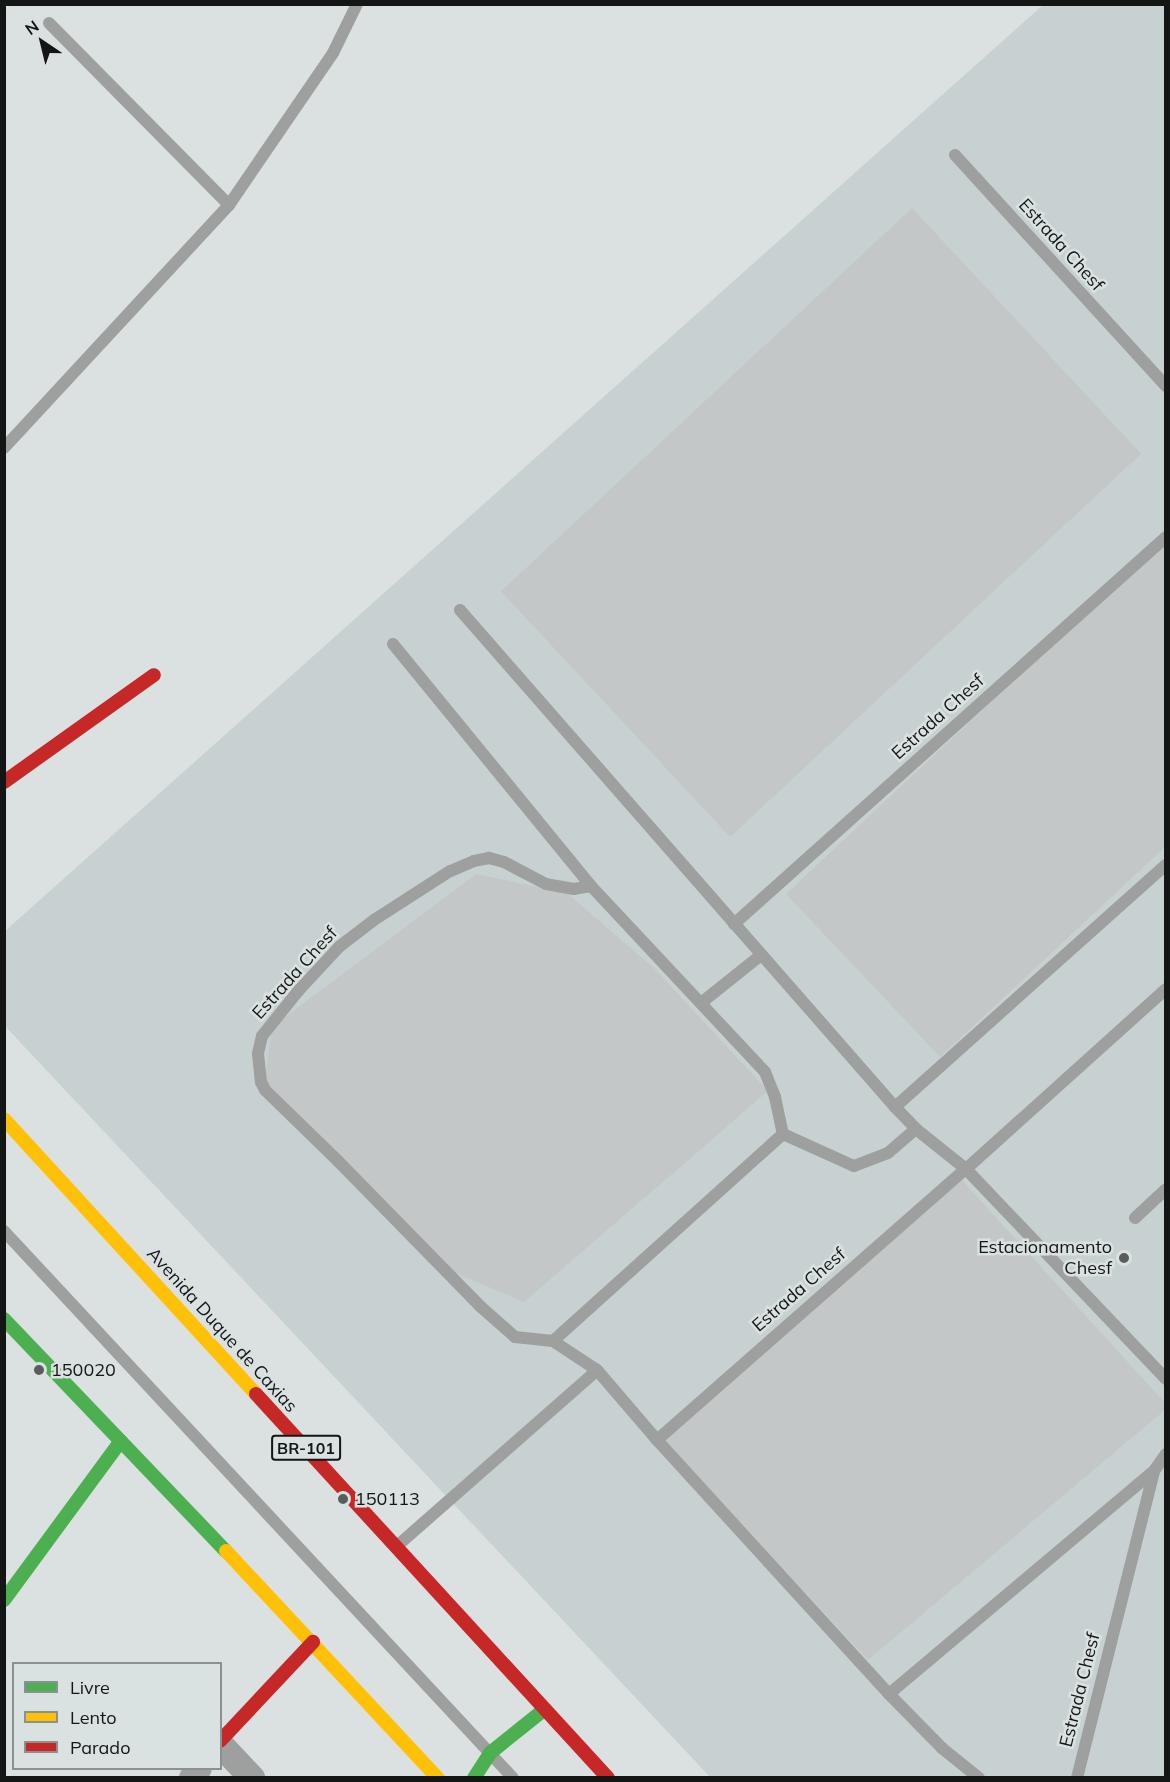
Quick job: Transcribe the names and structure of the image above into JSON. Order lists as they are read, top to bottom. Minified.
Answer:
{"streets":{"main road":["Avenida Duque de Caxias","BR-101"],"lane":["Estrada Chesf"]},"places":["Estacionamento Chesf","150020","150113"],"legend":["Livre","Lento","Parado"],"north":"top left"}
